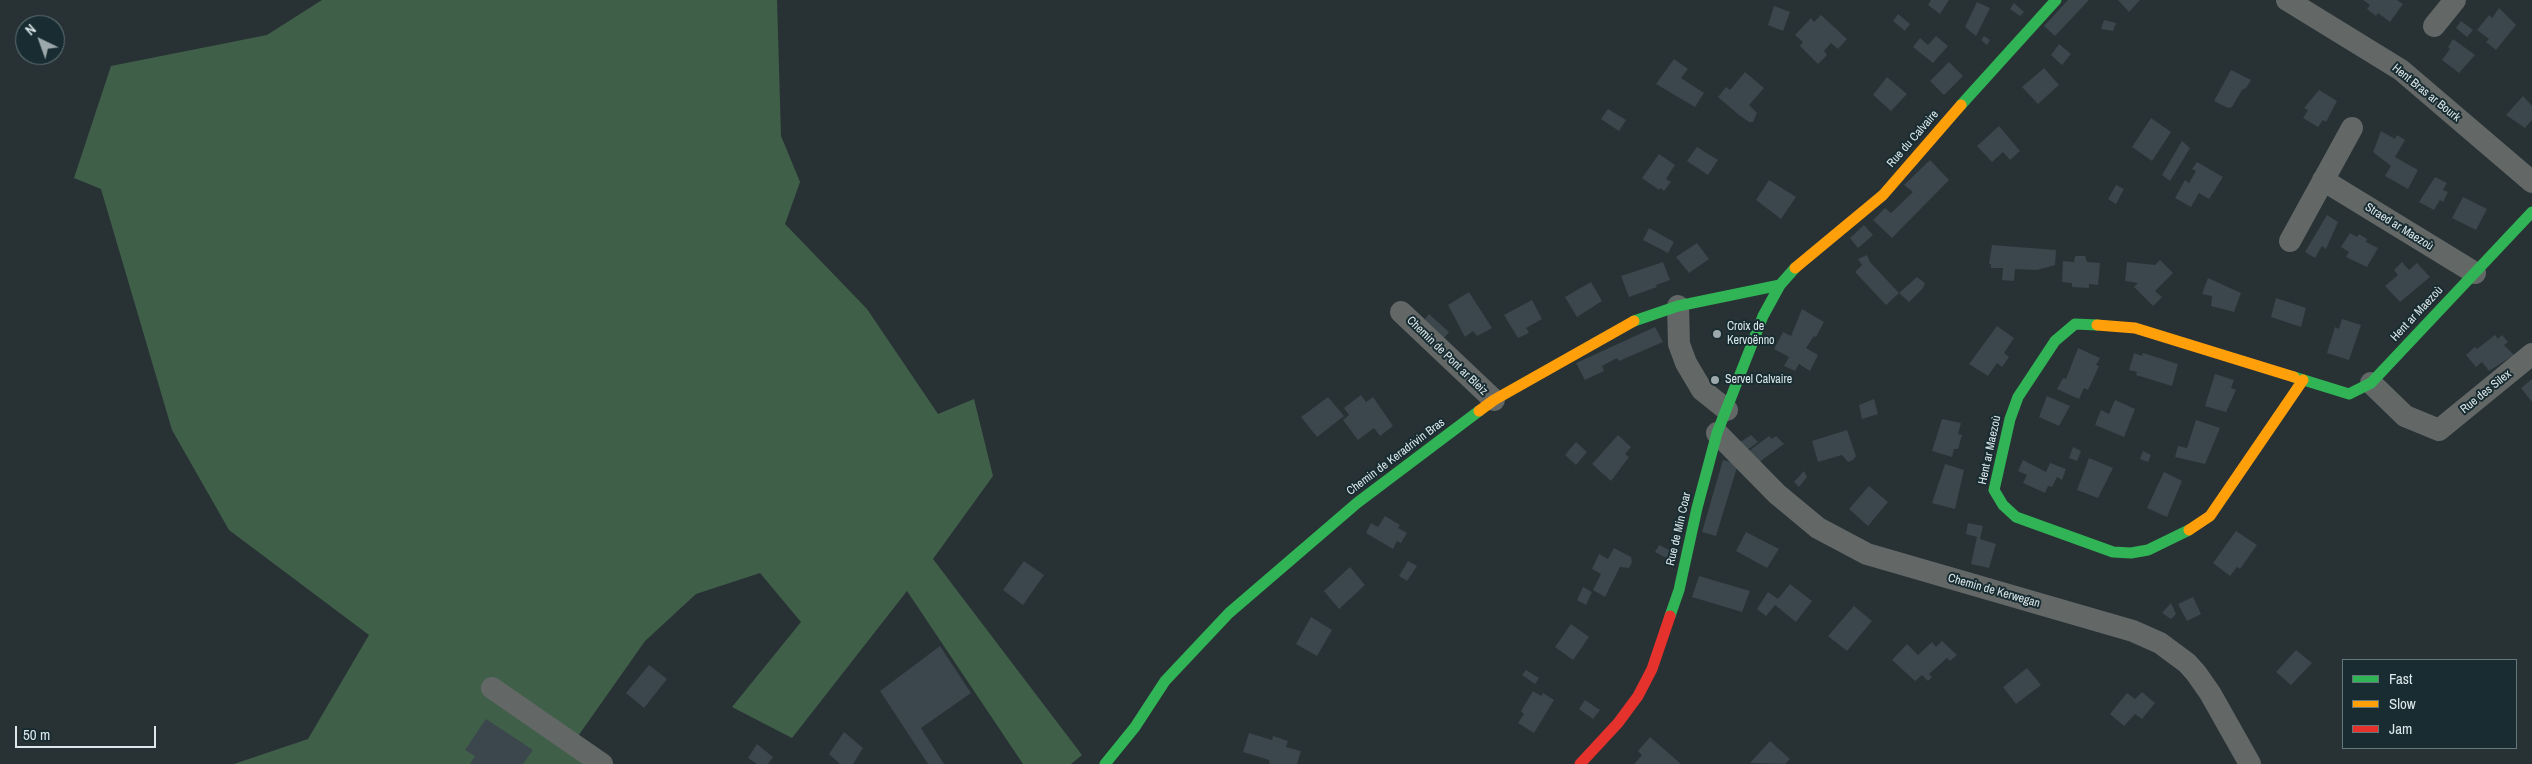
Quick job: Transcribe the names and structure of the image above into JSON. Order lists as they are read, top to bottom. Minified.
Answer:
{"streets":{"street":["Hent Bras ar Bourk","Rue du Calvaire","Straed ar Maezoù","Hent ar Maezoù","Chemin de Pont ar Bleiz","Rue des Silex","Chemin de Keradrivin Bras","Rue de Min Coar","Chemin de Kerwegan"]},"crossings":[["Rue du Calvaire","Chemin de Keradrivin Bras"],["Rue du Calvaire","Rue de Min Coar"],["Straed ar Maezoù","Hent ar Maezoù"],["Hent ar Maezoù","Rue des Silex"],["Chemin de Pont ar Bleiz","Chemin de Keradrivin Bras"],["Chemin de Keradrivin Bras","Rue de Min Coar"],["Rue de Min Coar","Chemin de Kerwegan"]],"places":["Croix de Kervoënno","Servel Calvaire"],"legend":["Fast","Slow","Jam"],"scale_bar":"50 m","north":"top left"}
